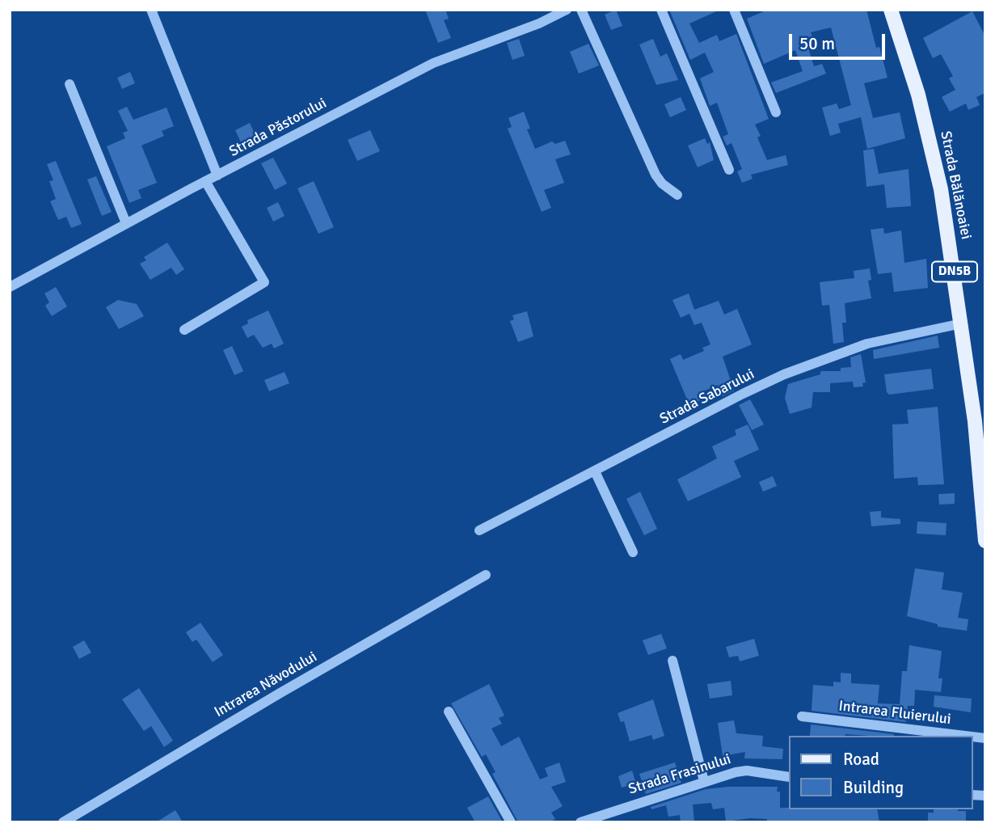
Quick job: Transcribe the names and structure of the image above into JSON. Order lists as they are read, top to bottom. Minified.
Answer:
{"streets":{"main road":["Strada Bălănoaiei","DN5B"],"street":["Strada Păstorului","Strada Sabarului","Intrarea Năvodului","Intrarea Fluierului","Strada Frasinului"]},"crossings":[["Strada Bălănoaiei","Strada Sabarului"]],"legend":["Road","Building"],"scale_bar":"50 m"}
